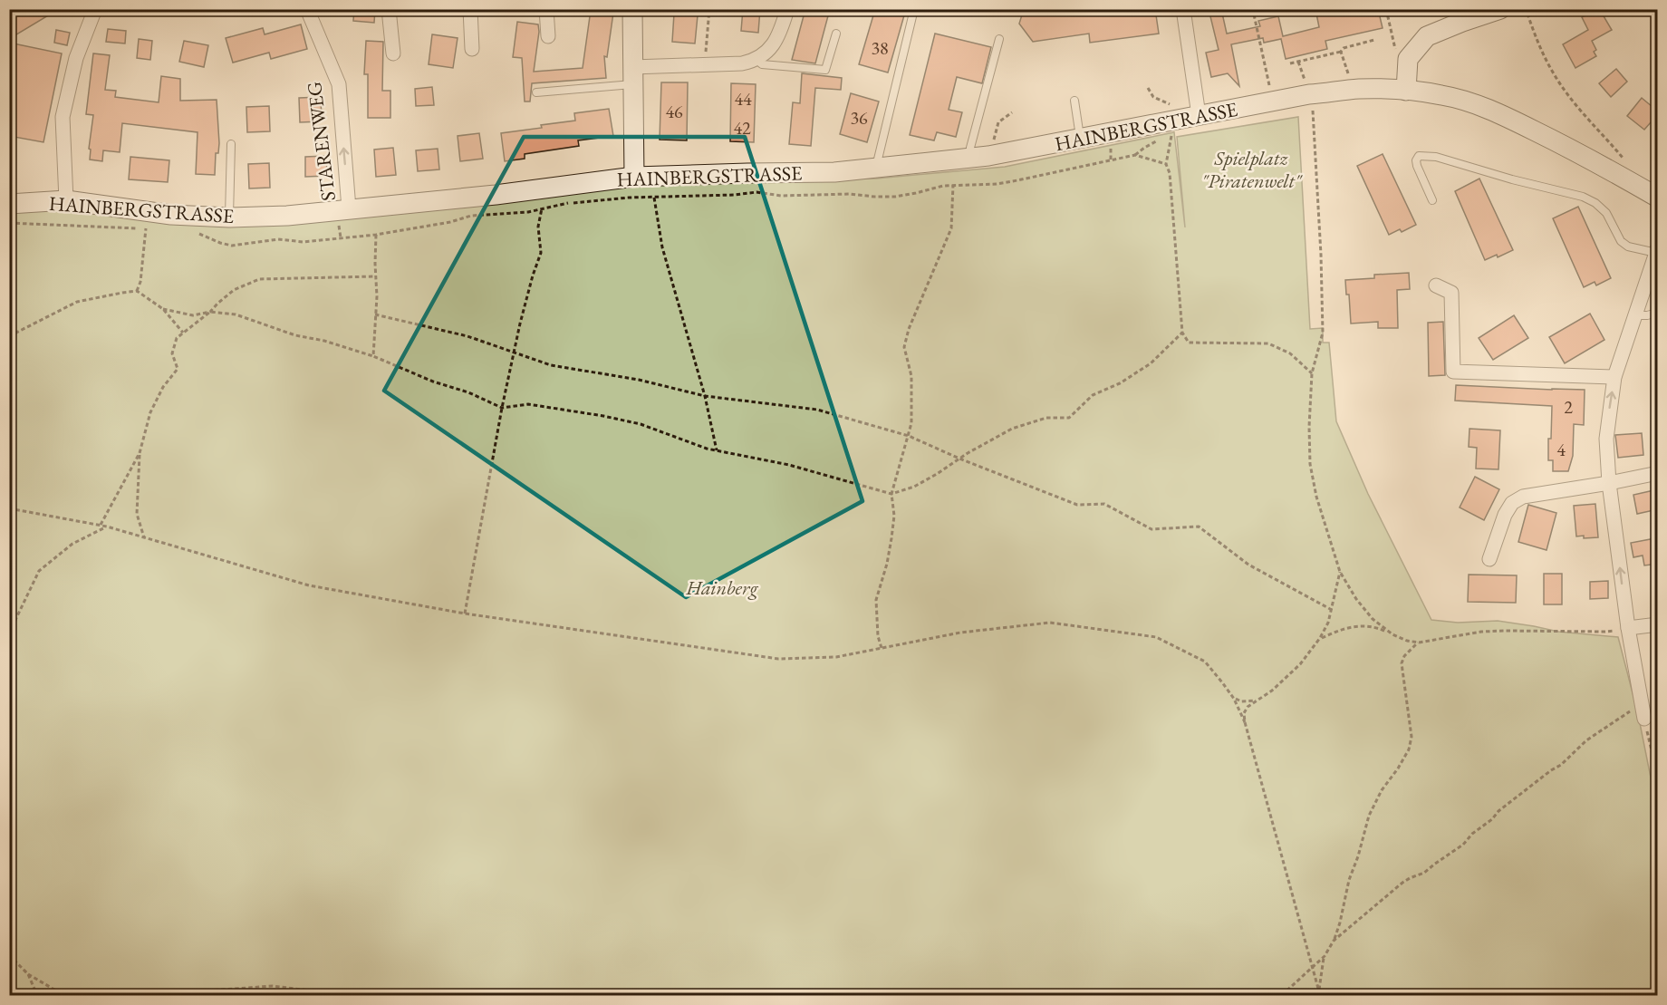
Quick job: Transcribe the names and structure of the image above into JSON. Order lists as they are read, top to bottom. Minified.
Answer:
{"streets":{"street":["HAINBERGSTRASSE","STARENWEG"]},"crossings":[["HAINBERGSTRASSE","STARENWEG"]],"one_way":["STARENWEG"],"parks":["Spielplatz \"Piratenwelt\"","Hainberg"],"house_numbers":["38","44","46","36","42","2","4"]}
